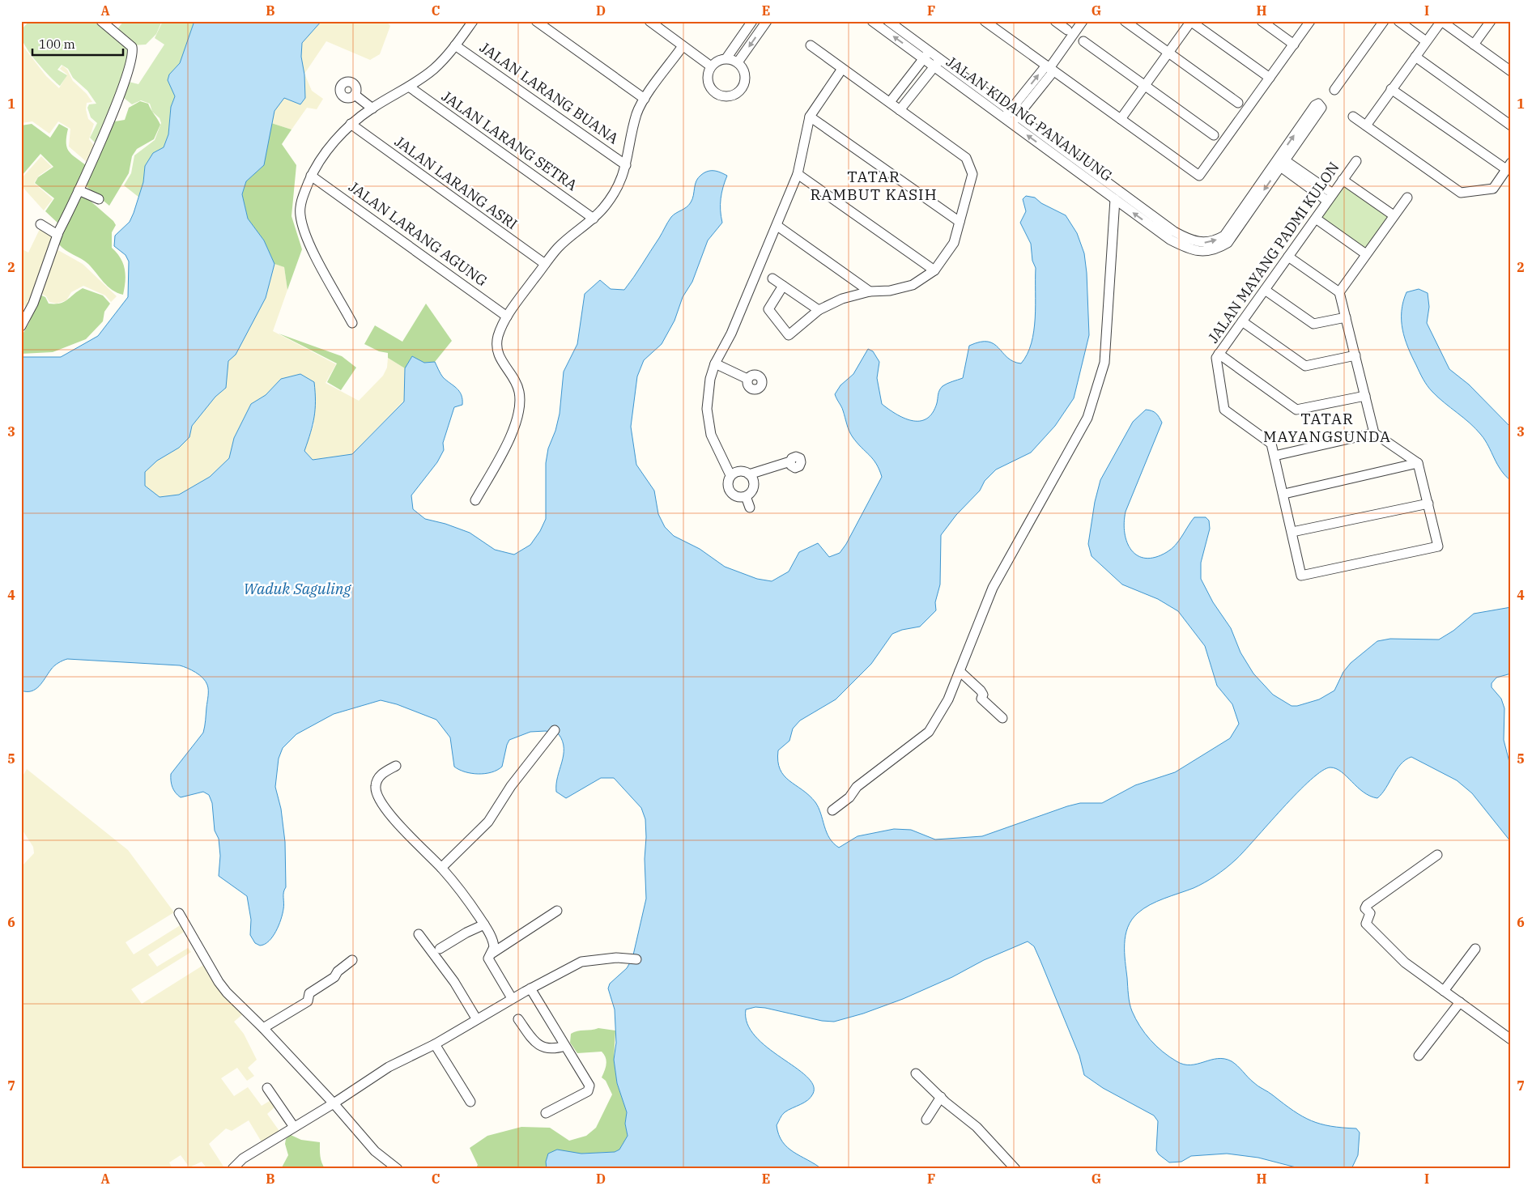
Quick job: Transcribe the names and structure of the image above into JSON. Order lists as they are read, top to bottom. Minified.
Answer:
{"streets":{"street":["JALAN LARANG BUANA","JALAN KIDANG PANANJUNG","JALAN LARANG SETRA","JALAN LARANG ASRI","JALAN LARANG AGUNG","JALAN MAYANG PADMI KULON"]},"districts":["TATAR RAMBUT KASIH","TATAR MAYANGSUNDA"],"water":["Waduk Saguling"],"scale_bar":"100 m","grid":{"columns":["A","B","C","D","E","F","G","H","I"],"rows":["1","2","3","4","5","6","7"]}}
